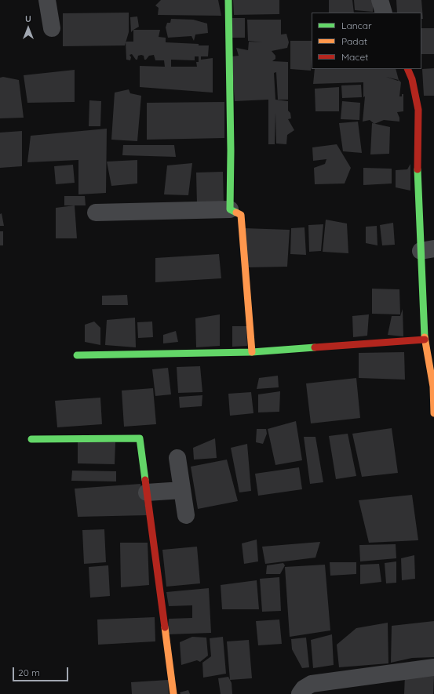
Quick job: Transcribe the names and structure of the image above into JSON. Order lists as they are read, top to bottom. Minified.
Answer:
{"legend":["Lancar","Padat","Macet"],"scale_bar":"20 m","north":"top"}
